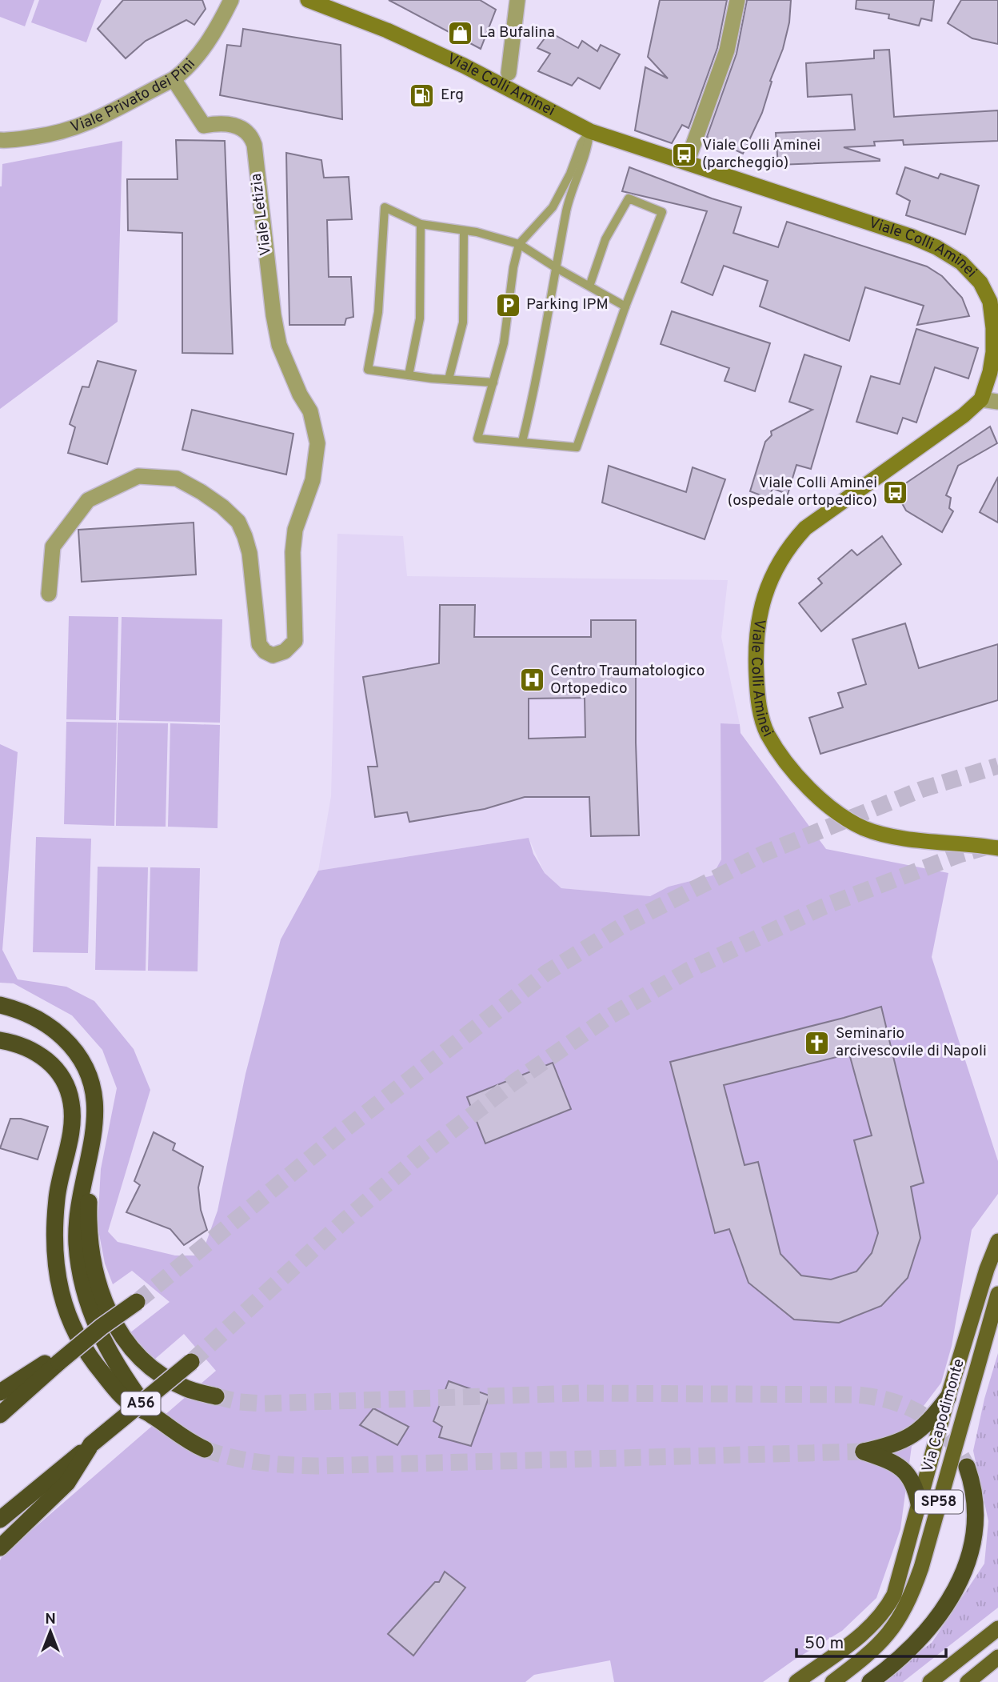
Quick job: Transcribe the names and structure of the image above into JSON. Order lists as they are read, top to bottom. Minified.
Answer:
{"streets":{"highway":["A56"],"main road":["Viale Colli Aminei","Via Capodimonte","SP58"],"street":["Viale Privato dei Pini","Viale Letizia"]},"crossings":[["Viale Privato dei Pini","Viale Letizia"]],"places":{"shop":["La Bufalina"],"fuel station":["Erg"],"bus stop":["Viale Colli Aminei (parcheggio)","Viale Colli Aminei (ospedale ortopedico)"],"parking":["Parking IPM"],"hospital":["Centro Traumatologico Ortopedico"],"church":["Seminario arcivescovile di Napoli"]},"scale_bar":"50 m","north":"top"}
